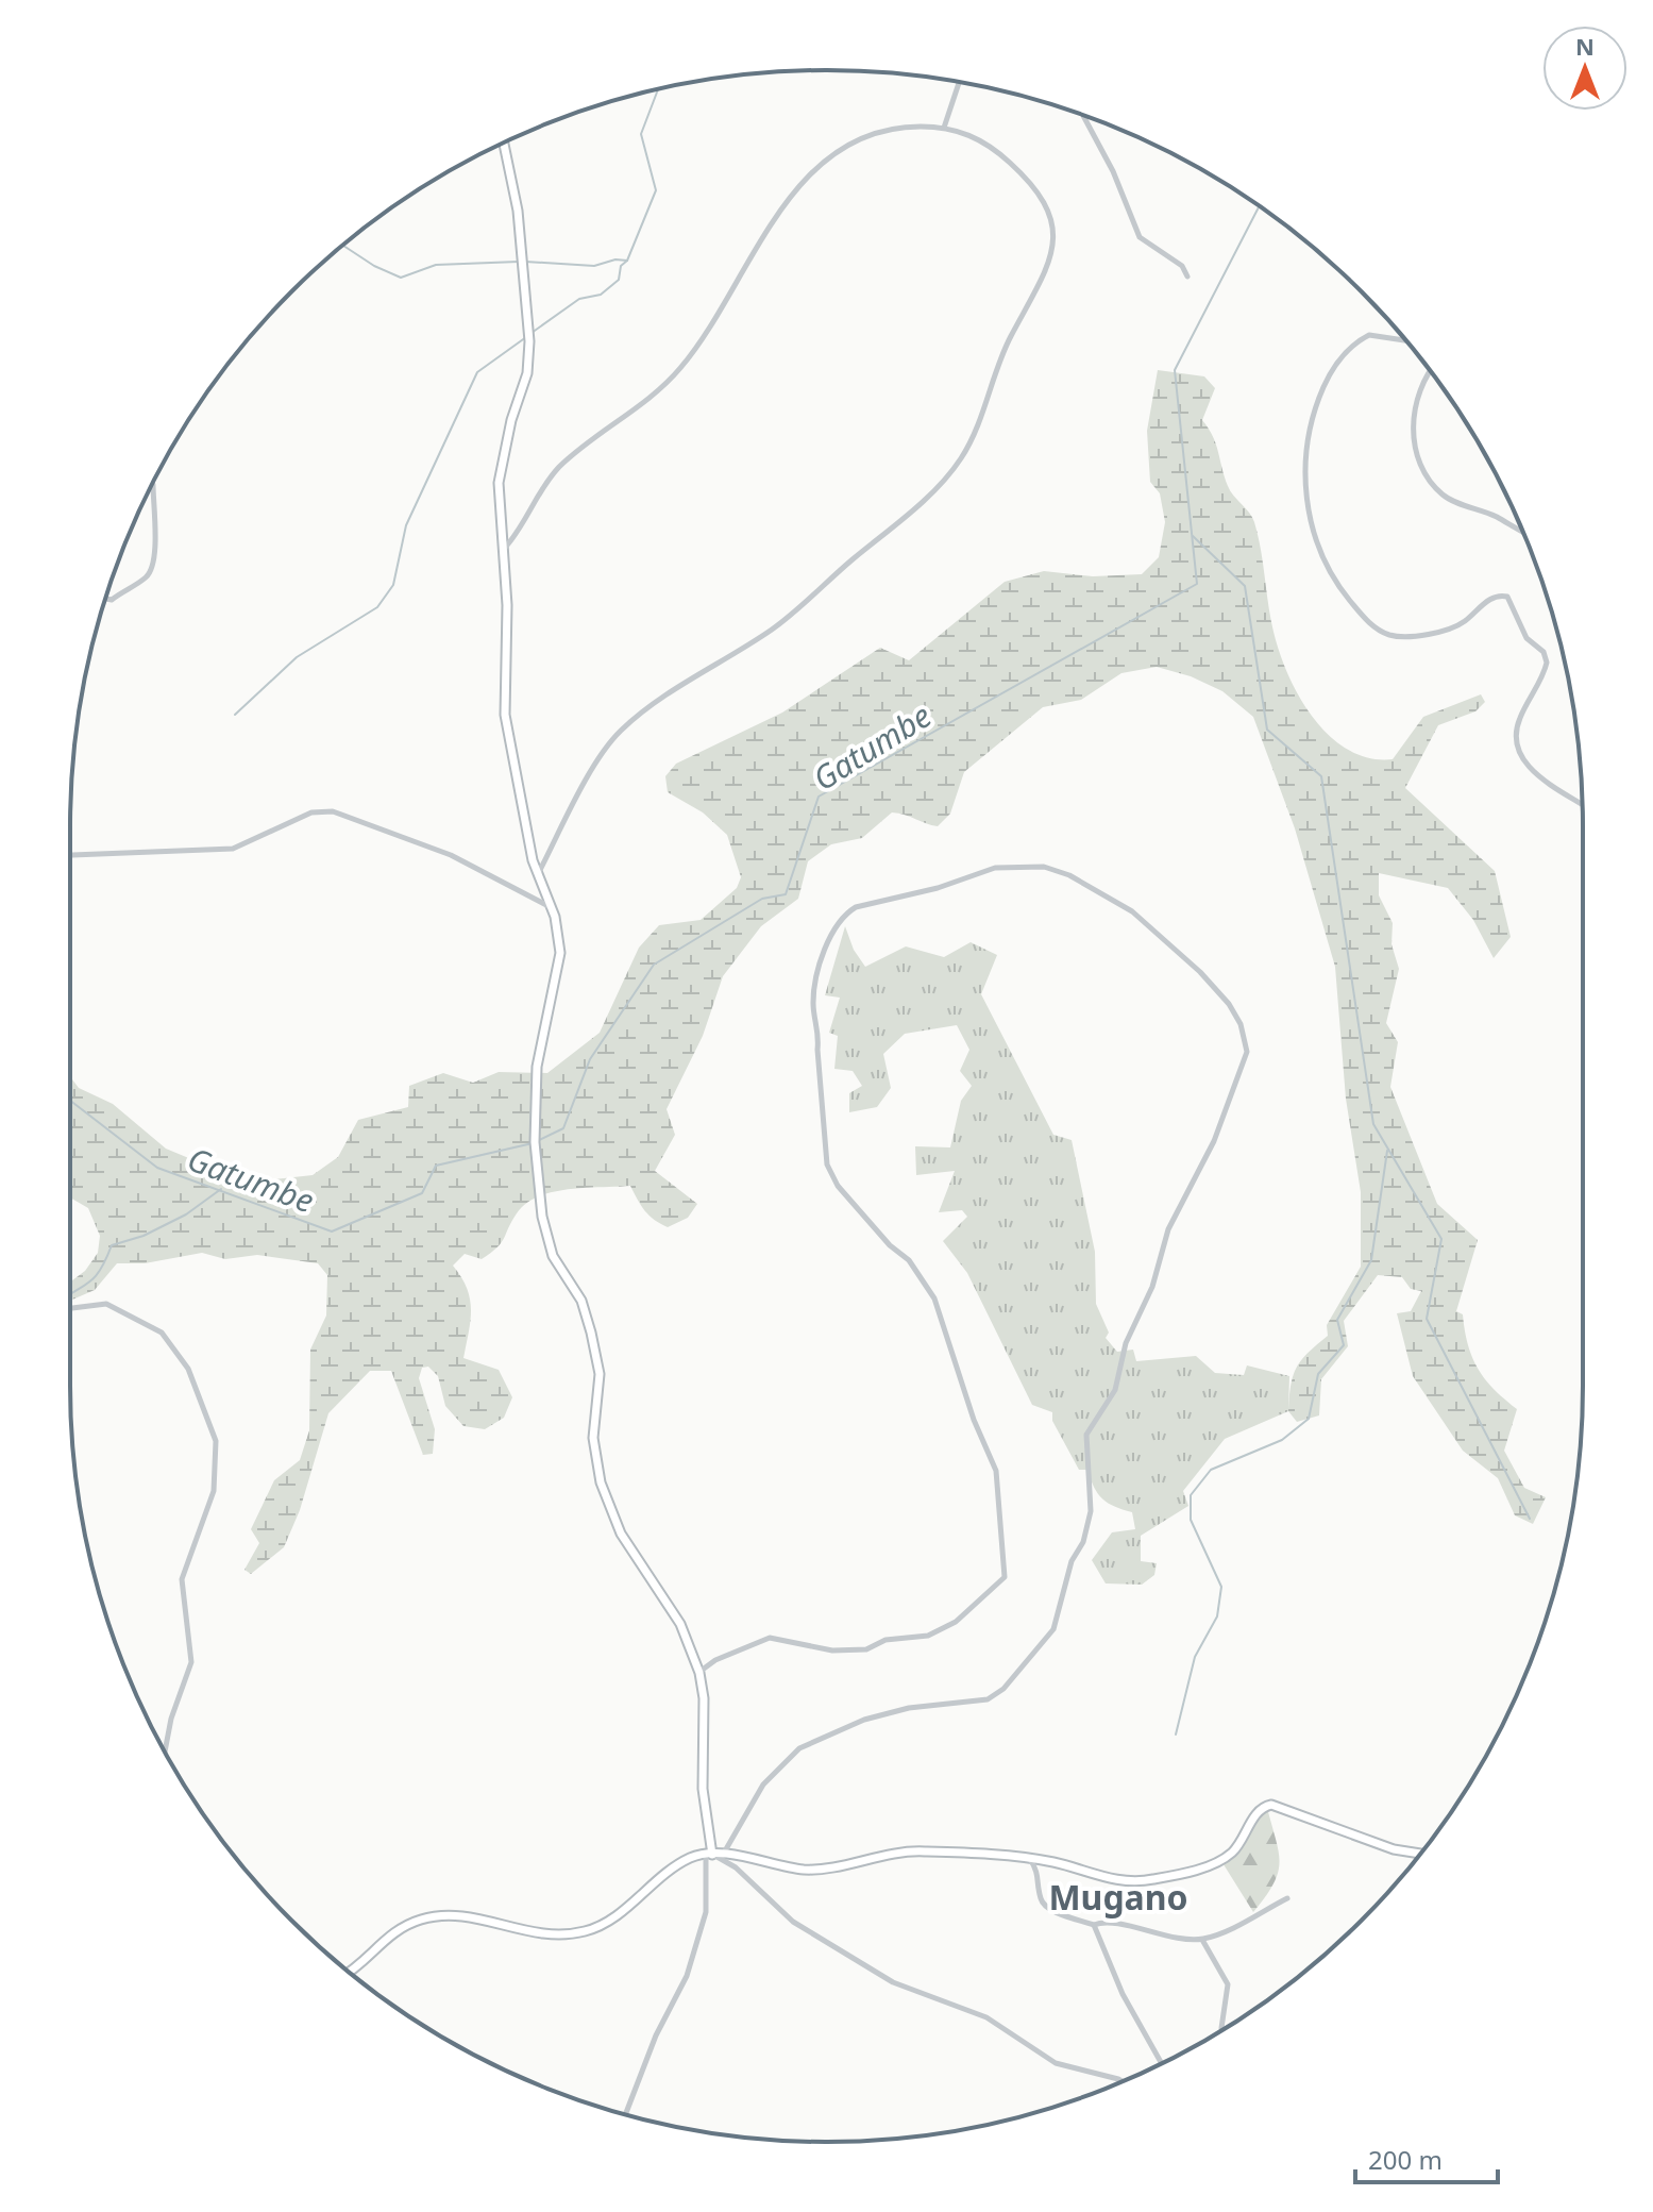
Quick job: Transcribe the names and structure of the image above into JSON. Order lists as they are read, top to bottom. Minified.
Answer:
{"districts":["Mugano"],"water":["Gatumbe"],"scale_bar":"200 m","north":"top"}
